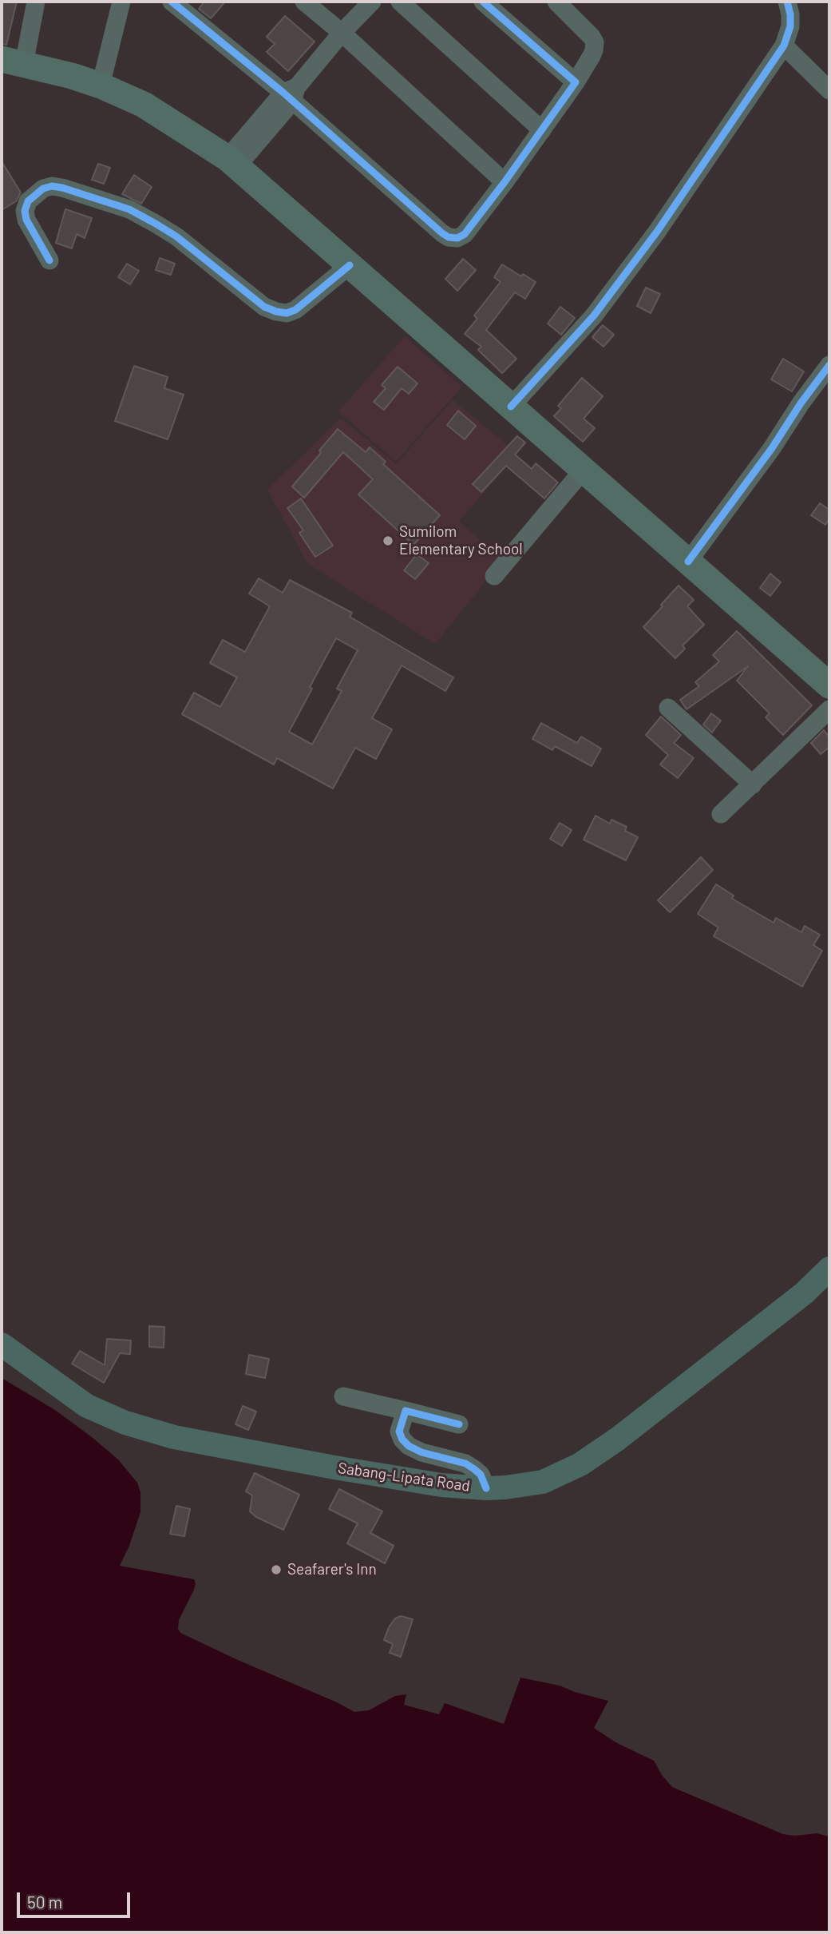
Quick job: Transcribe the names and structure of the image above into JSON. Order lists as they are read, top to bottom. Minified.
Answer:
{"streets":{"main road":["Sabang-Lipata Road"]},"places":["Sumilom Elementary School","Seafarer's Inn"],"scale_bar":"50 m"}
